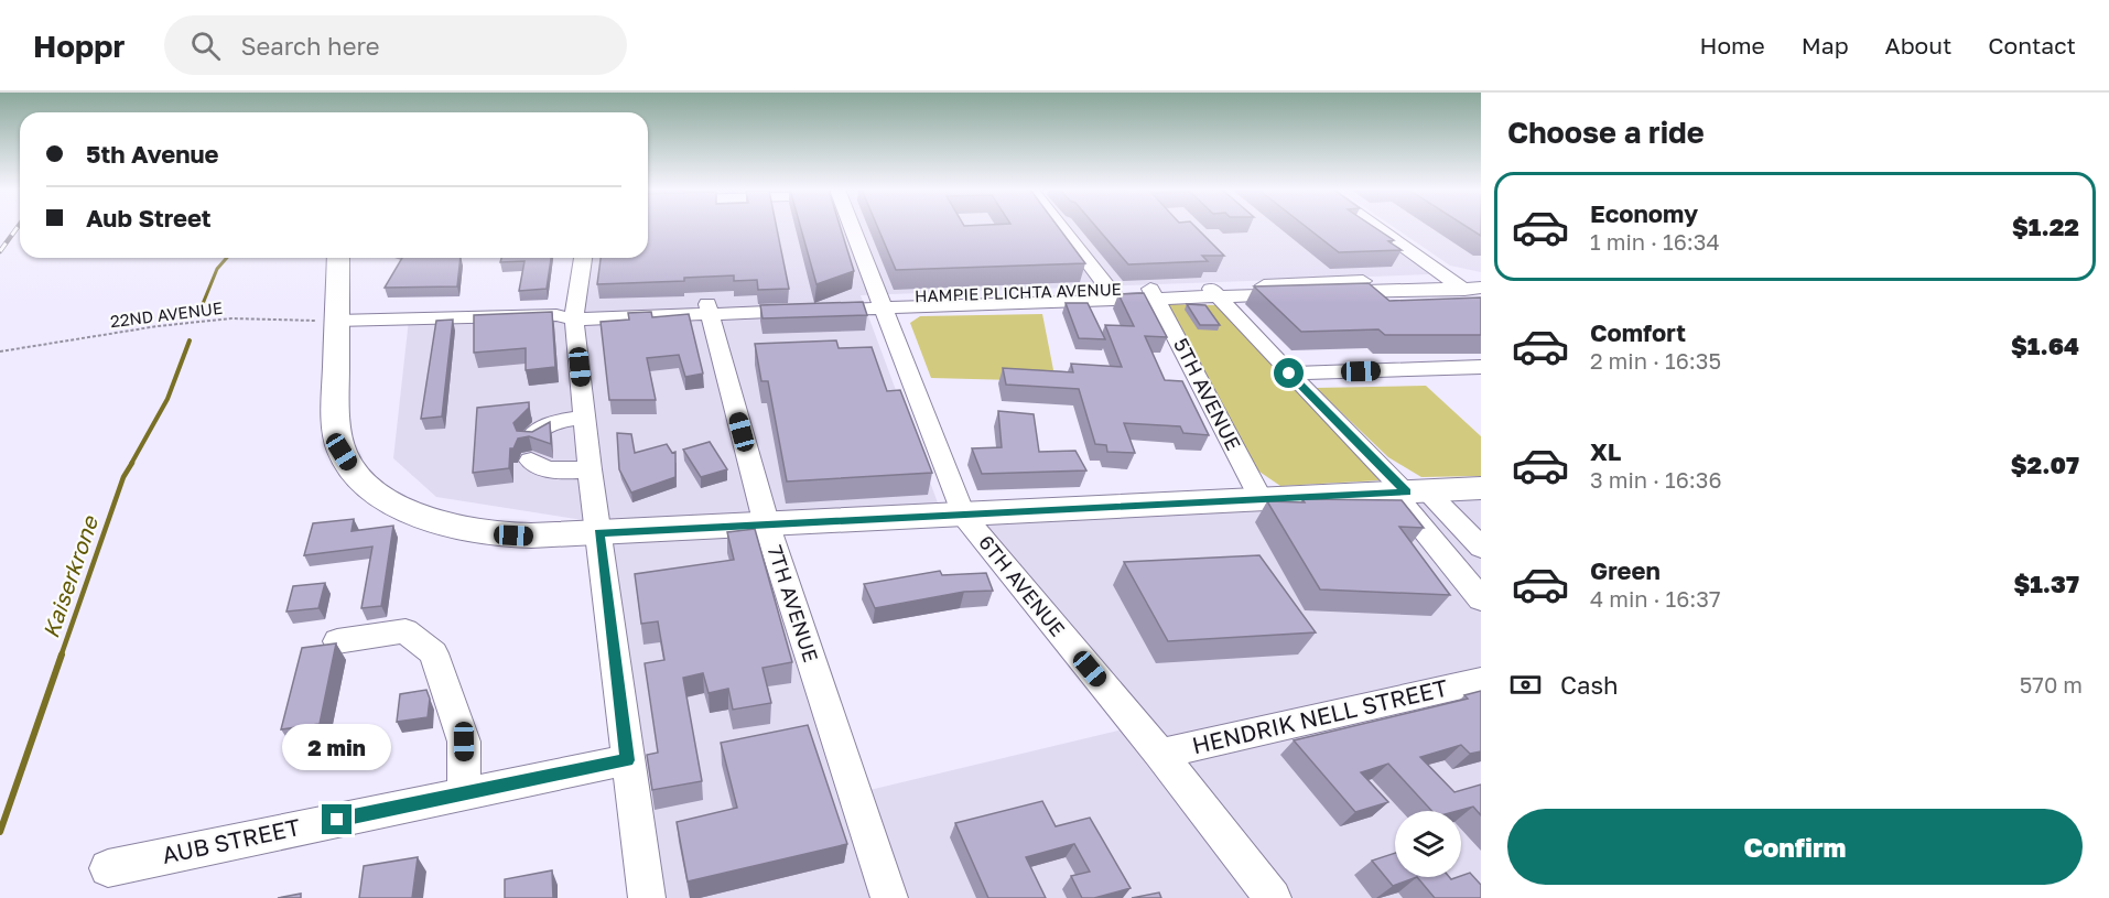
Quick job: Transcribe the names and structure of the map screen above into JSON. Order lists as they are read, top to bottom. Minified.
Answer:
{"streets":{"street":["HAMPIE PLICHTA AVENUE","5TH AVENUE","6TH AVENUE","7TH AVENUE","HENDRIK NELL STREET","AUB STREET"],"path":["22ND AVENUE"]},"crossings":[["HAMPIE PLICHTA AVENUE","22ND AVENUE"],["HAMPIE PLICHTA AVENUE","5TH AVENUE"],["HAMPIE PLICHTA AVENUE","6TH AVENUE"],["HAMPIE PLICHTA AVENUE","7TH AVENUE"],["6TH AVENUE","HENDRIK NELL STREET"]],"water":["Kaiserkrone"],"page":{"header":"Hoppr","search":"Search here","nav":["Home","Map","About","Contact"],"heading":"Choose a ride","banner":["5th Avenue","Aub Street"],"list":[{"name":"Economy","note":"1 min · 16:34","value":"$1.22"},{"name":"Comfort","note":"2 min · 16:35","value":"$1.64"},{"name":"XL","note":"3 min · 16:36","value":"$2.07"},{"name":"Green","note":"4 min · 16:37","value":"$1.37"}],"pay":["Cash","570 m"],"bubble":"2 min","buttons":"Confirm"}}
